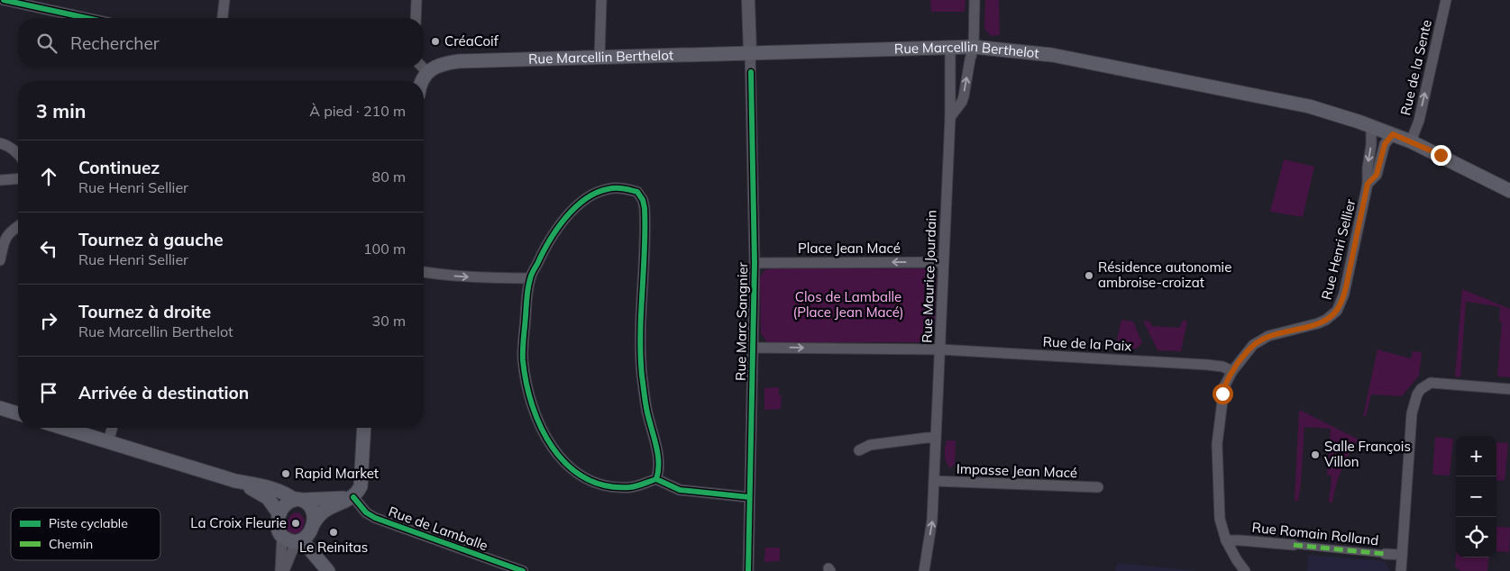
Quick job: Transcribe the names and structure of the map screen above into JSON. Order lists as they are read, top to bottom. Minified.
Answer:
{"streets":{"main road":["Rue Marcellin Berthelot"],"street":["Rue de la Sente","Place Jean Macé","Rue Henri Sellier","Rue Maurice Jourdain","Rue Marc Sangnier","Rue de la Paix","Impasse Jean Macé","Rue de Lamballe","Rue Romain Rolland"]},"crossings":[["Rue Marcellin Berthelot","Rue de la Sente"],["Rue Marcellin Berthelot","Rue Henri Sellier"],["Rue Marcellin Berthelot","Rue Maurice Jourdain"],["Rue Marcellin Berthelot","Rue Marc Sangnier"],["Place Jean Macé","Rue Maurice Jourdain"],["Place Jean Macé","Rue Marc Sangnier"],["Rue Henri Sellier","Rue de la Paix"],["Rue Henri Sellier","Rue Romain Rolland"],["Rue Maurice Jourdain","Rue de la Paix"],["Rue Maurice Jourdain","Impasse Jean Macé"]],"one_way":["Rue de la Sente"],"parks":["Clos de Lamballe (Place Jean Macé)"],"places":["CréaCoif","Résidence autonomie ambroise-croizat","Salle François Villon","Rapid Market","La Croix Fleurie","Le Reinitas"],"legend":["Piste cyclable","Chemin"],"page":{"search":"Rechercher","heading":["3 min","À pied · 210 m"],"list":[["Continuez","Rue Henri Sellier","80 m"],["Tournez à gauche","Rue Henri Sellier","100 m"],["Tournez à droite","Rue Marcellin Berthelot","30 m"],"Arrivée à destination"],"map_buttons":["+","−"]}}
